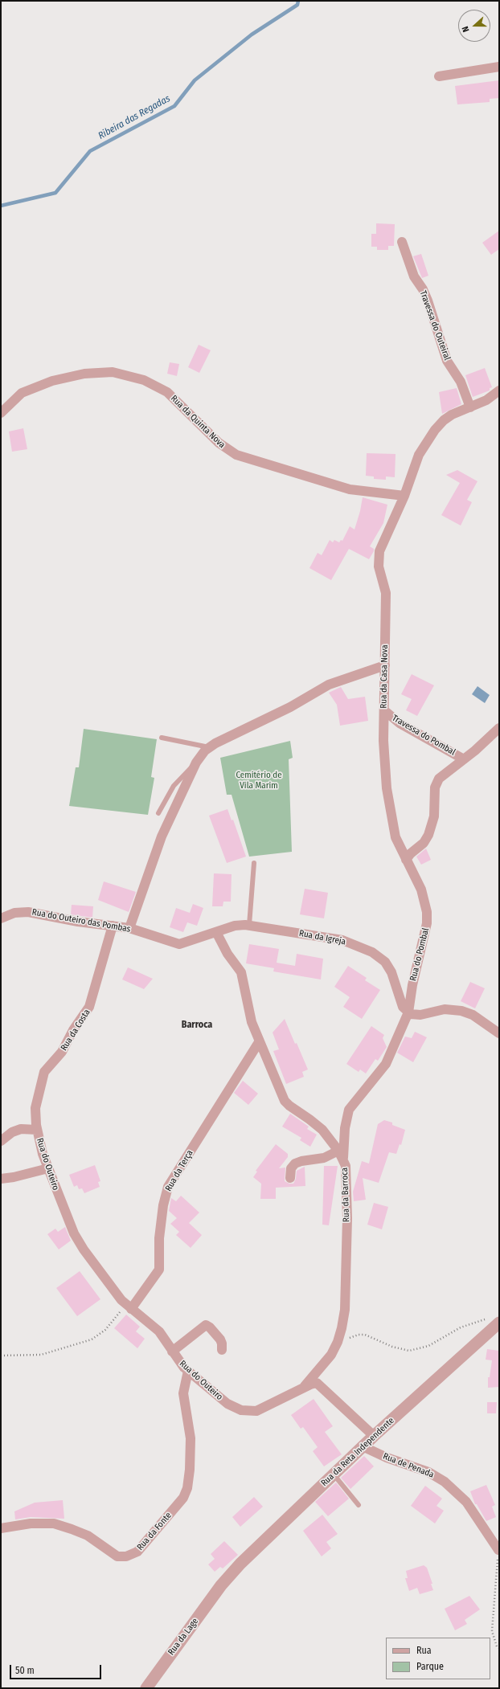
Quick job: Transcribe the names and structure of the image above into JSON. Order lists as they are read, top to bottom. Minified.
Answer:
{"streets":{"street":["Travessa do Outeiral","Rua da Quinta Nova","Rua da Casa Nova","Travessa do Pombal","Rua do Outeiro das Pombas","Rua da Igreja","Rua do Pombal","Rua da Costa","Rua do Outeiro","Rua da Terça","Rua da Barroca","Rua da Reta Independente","Rua de Penada","Rua da Fonte","Rua da Lage"]},"crossings":[["Travessa do Outeiral","Rua da Casa Nova"],["Rua da Quinta Nova","Rua da Casa Nova"],["Rua da Casa Nova","Travessa do Pombal"],["Rua da Casa Nova","Rua do Pombal"],["Rua do Outeiro das Pombas","Rua da Igreja"],["Rua do Outeiro das Pombas","Rua da Costa"],["Rua da Igreja","Rua do Pombal"],["Rua do Pombal","Rua da Barroca"],["Rua da Costa","Rua do Outeiro"],["Rua do Outeiro","Rua da Terça"],["Rua do Outeiro","Rua da Barroca"],["Rua do Outeiro","Rua da Reta Independente"],["Rua do Outeiro","Rua da Fonte"],["Rua da Reta Independente","Rua de Penada"],["Rua da Reta Independente","Rua da Lage"]],"districts":["Barroca"],"water":["Ribeira das Regadas"],"parks":["Cemitério de Vila Marim"],"legend":["Rua","Parque"],"scale_bar":"50 m","north":"left"}
